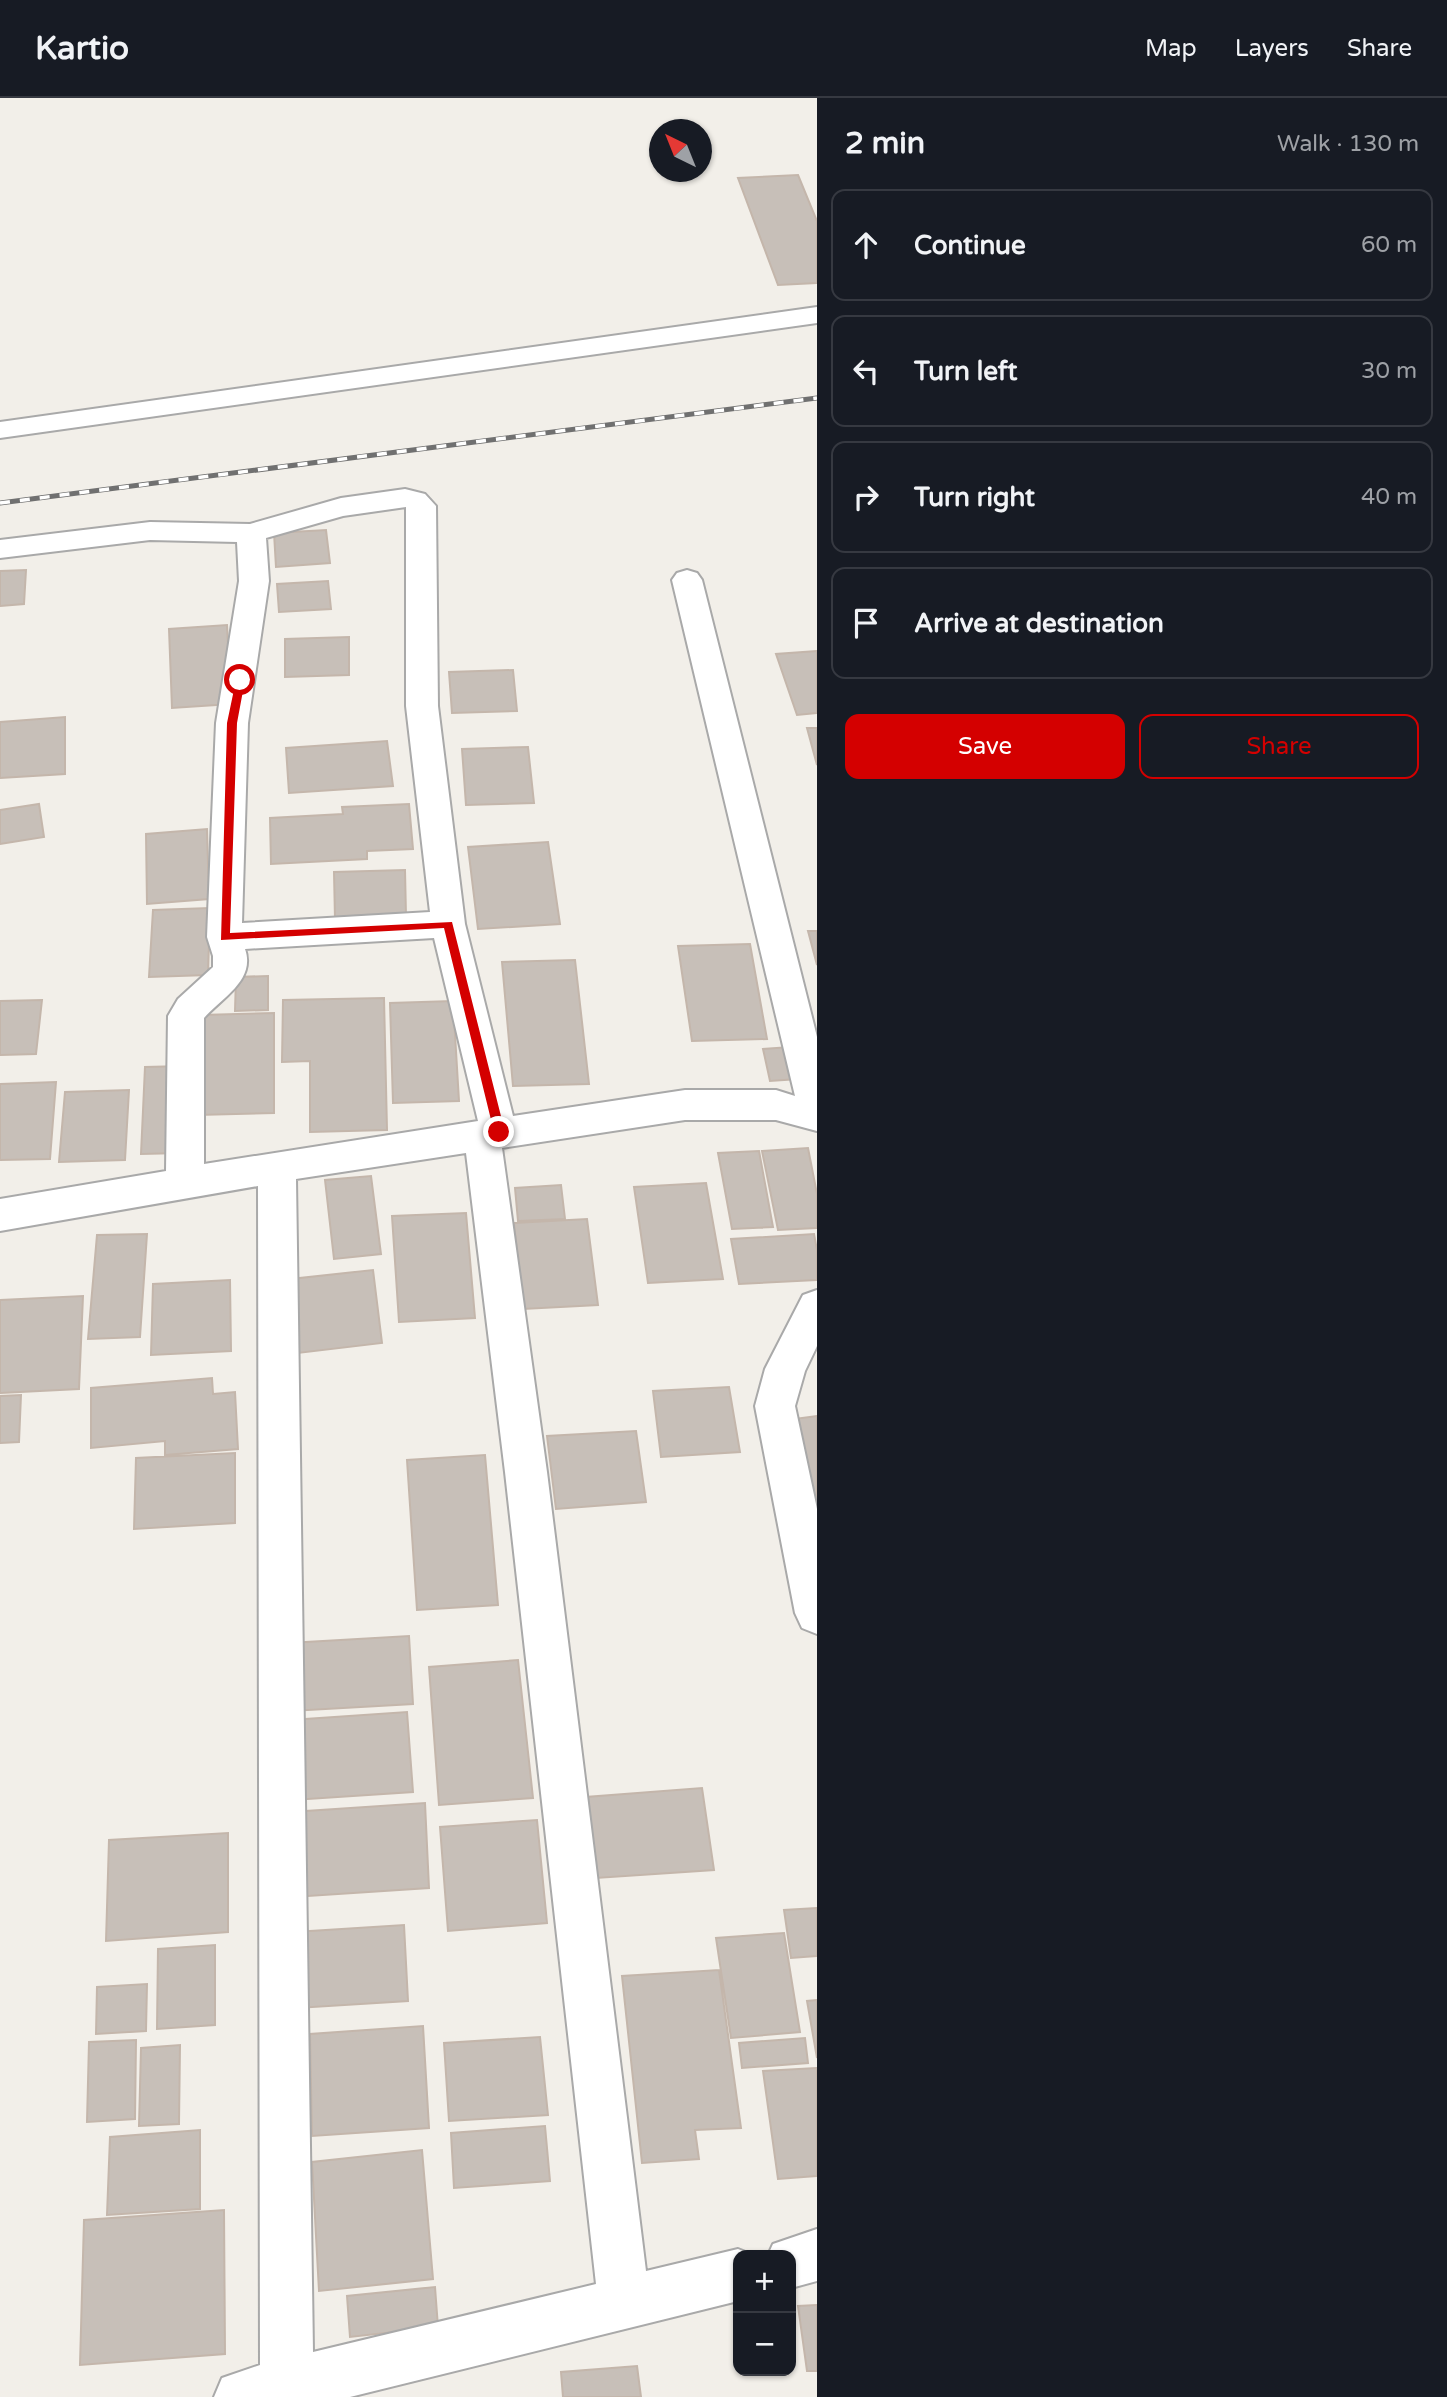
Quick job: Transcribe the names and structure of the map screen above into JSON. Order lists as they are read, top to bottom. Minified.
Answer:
{"north":"top left","page":{"header":"Kartio","nav":["Map","Layers","Share"],"heading":["2 min","Walk · 130 m"],"list":[["Continue","60 m"],["Turn left","30 m"],["Turn right","40 m"],"Arrive at destination"],"buttons":["Save","Share"],"map_buttons":["+","−"]}}
